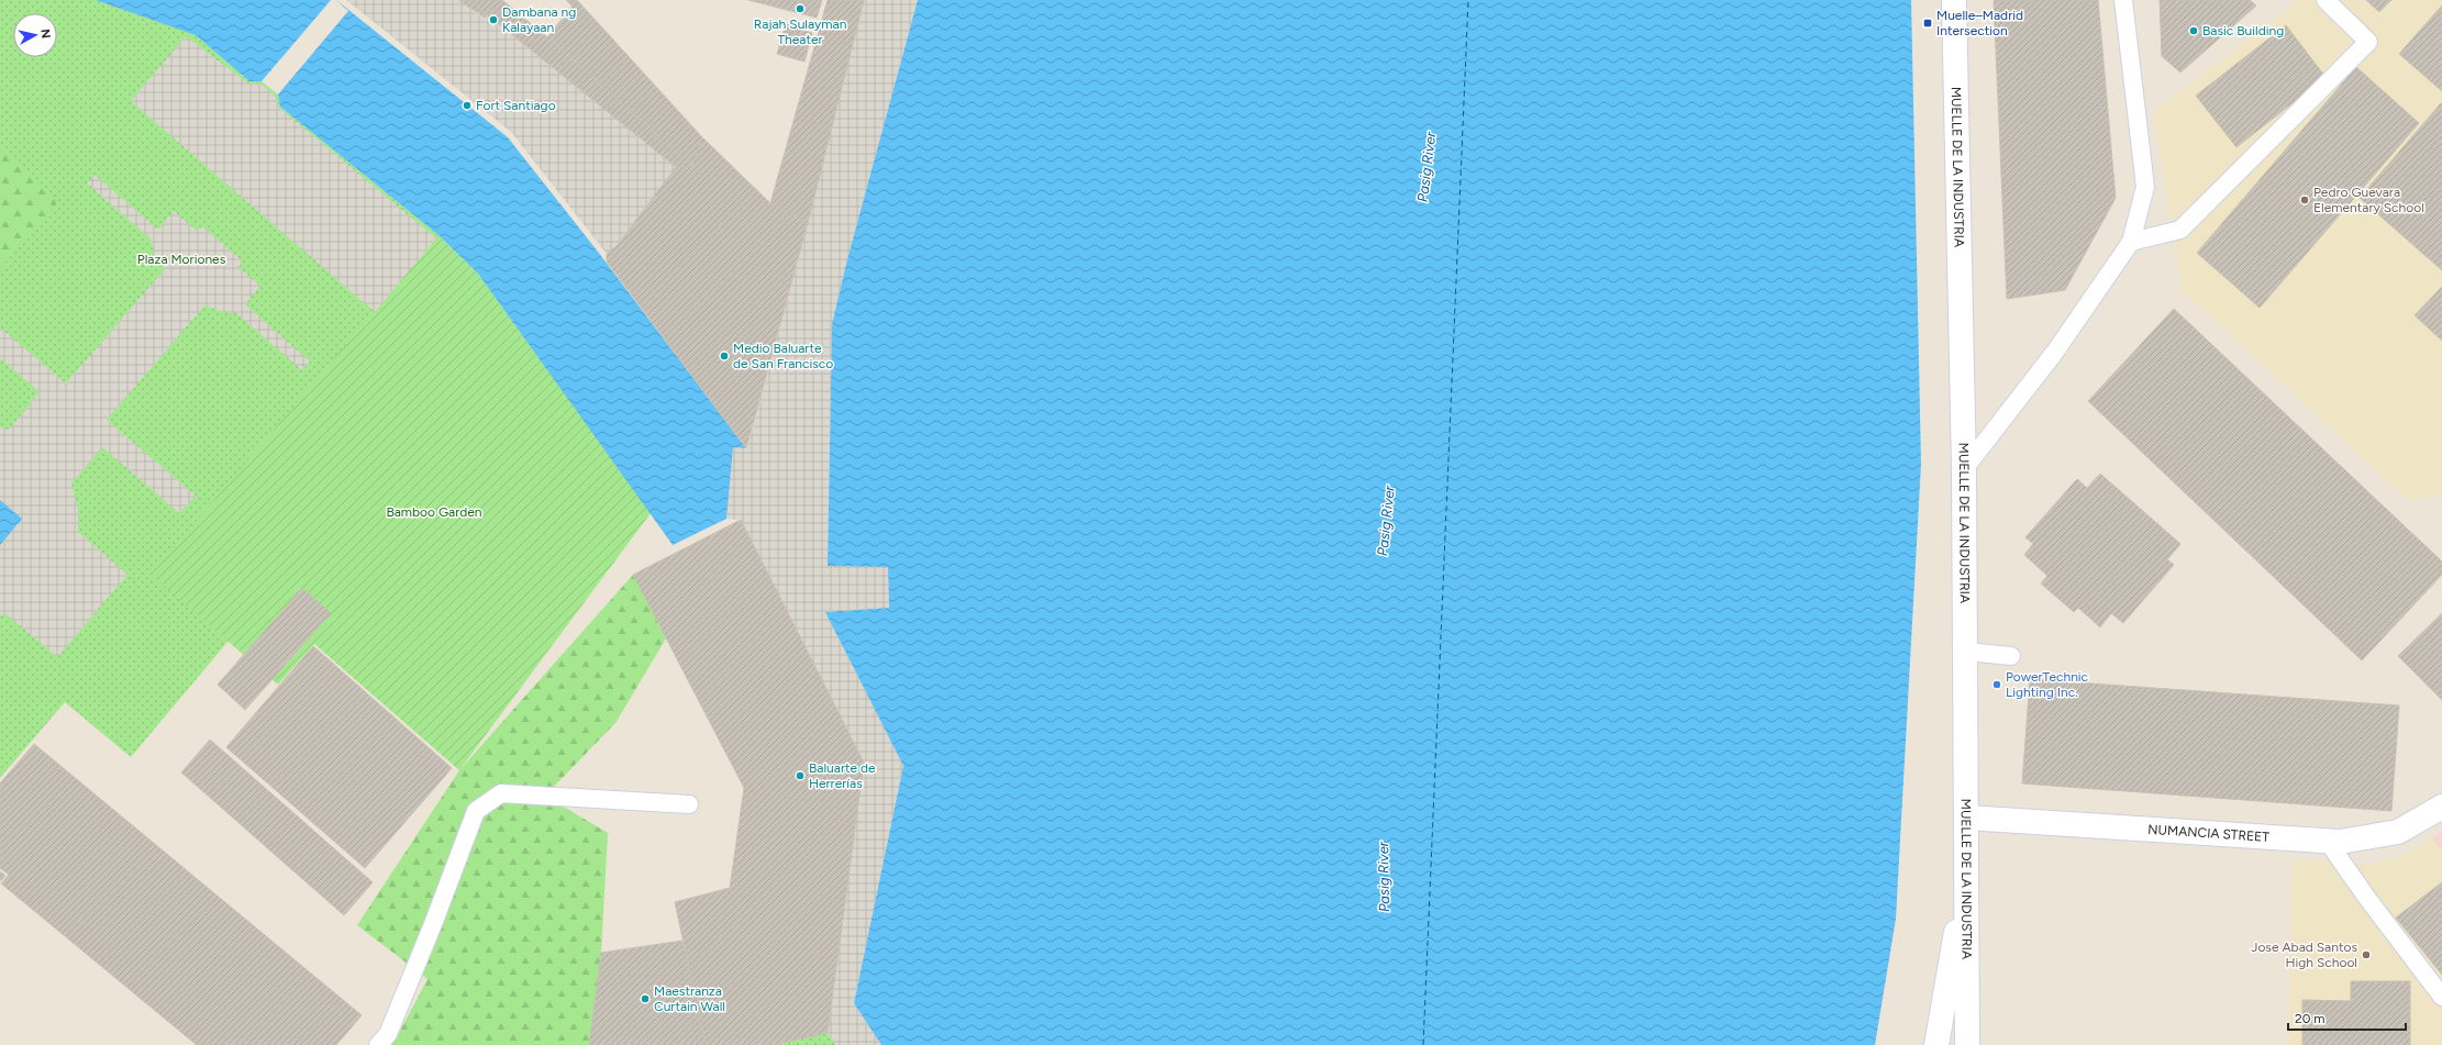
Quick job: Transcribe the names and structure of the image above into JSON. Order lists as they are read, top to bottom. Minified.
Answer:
{"streets":{"street":["MUELLE DE LA INDUSTRIA","NUMANCIA STREET"]},"crossings":[["MUELLE DE LA INDUSTRIA","NUMANCIA STREET"]],"water":["Pasig River"],"parks":["Plaza Moriones","Bamboo Garden"],"places":{"other":["Rajah Sulayman Theater","Dambana ng Kalayaan","Basic Building","Fort Santiago","Pedro Guevara Elementary School","Medio Baluarte de San Francisco","PowerTechnic Lighting Inc.","Baluarte de Herrerías","Jose Abad Santos High School","Maestranza Curtain Wall"],"transit":["Muelle–Madrid Intersection"]},"scale_bar":"20 m","north":"right"}
